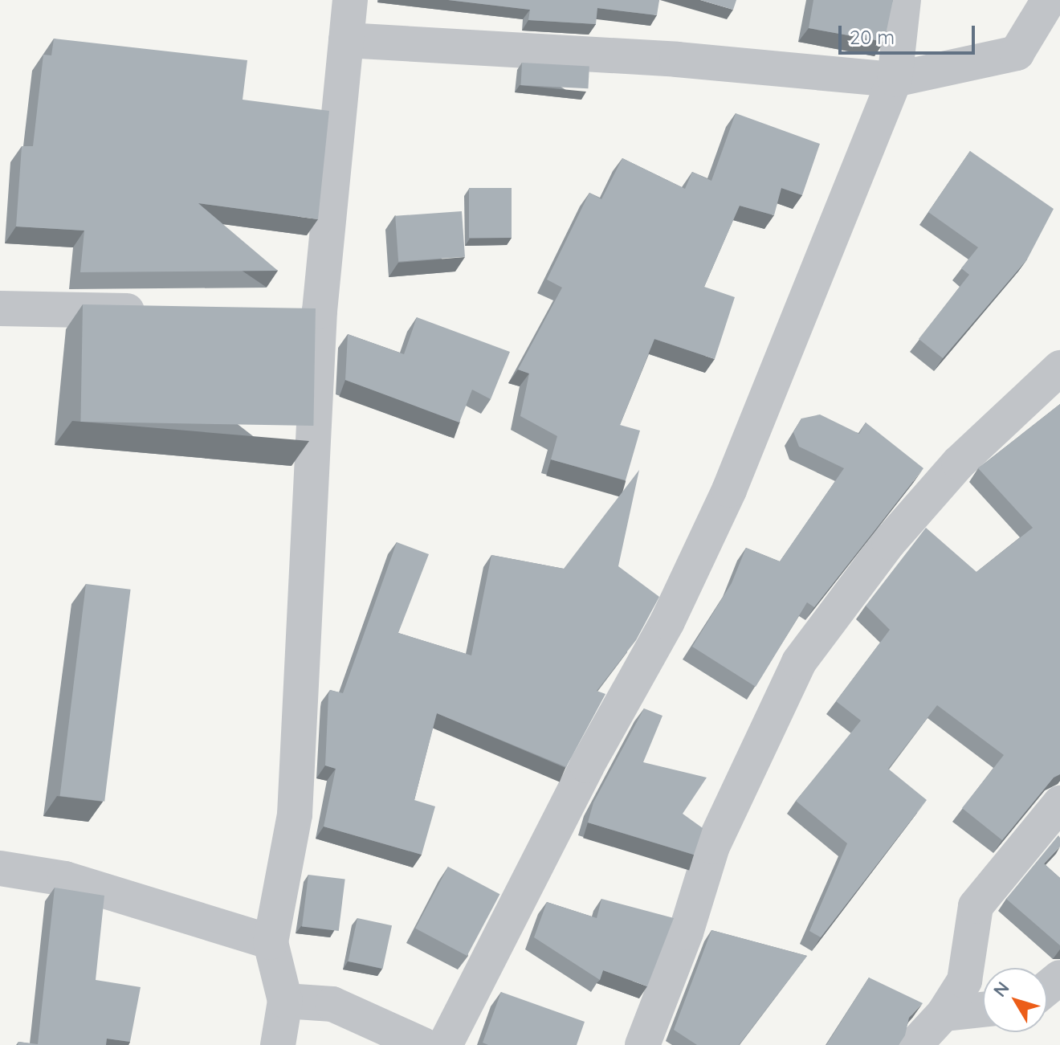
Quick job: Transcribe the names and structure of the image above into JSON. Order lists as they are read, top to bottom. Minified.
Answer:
{"scale_bar":"20 m","north":"top left"}
